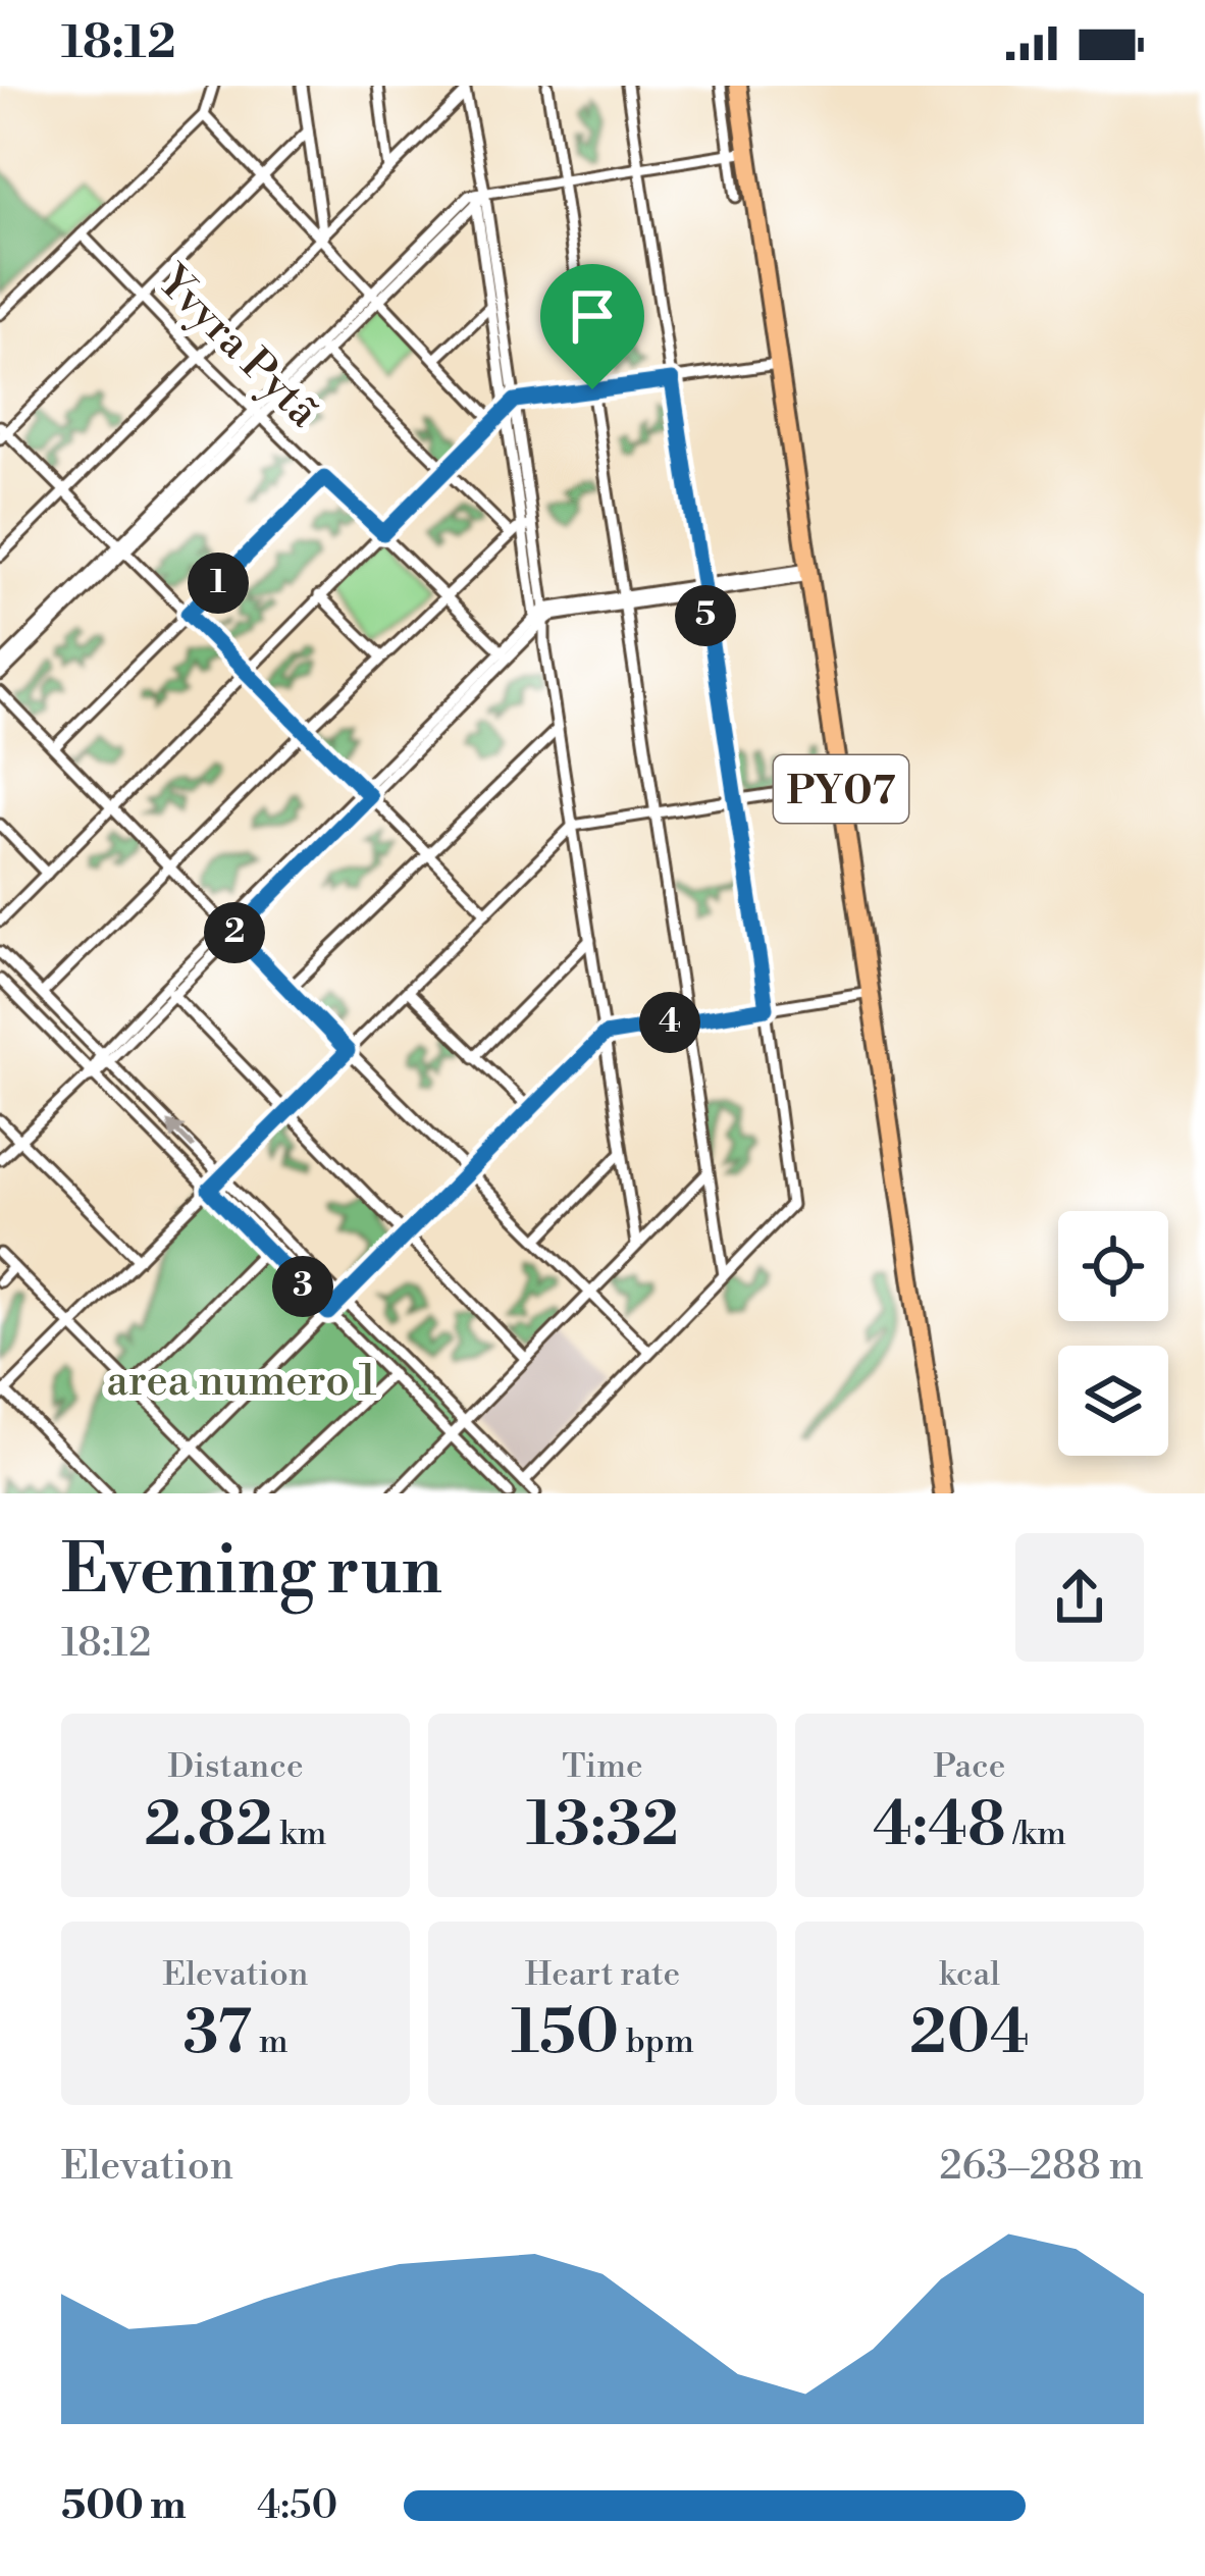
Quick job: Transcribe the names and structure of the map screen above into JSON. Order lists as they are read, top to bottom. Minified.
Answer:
{"streets":{"highway":["PY07"],"street":["Yvyra Pytã"]},"parks":["area numero 1"],"page":{"status":"18:12","pins":["1","5","2","4","3"],"heading":["Evening run","18:12"],"stats":[["Distance","2.82 km"],["Time","13:32"],["Pace","4:48 /km"],["Elevation","37 m"],["Heart rate","150 bpm"],["kcal","204"]],"chart":["Elevation","263–288 m"],"list":[{"name":"500 m","note":"4:50"}]}}
